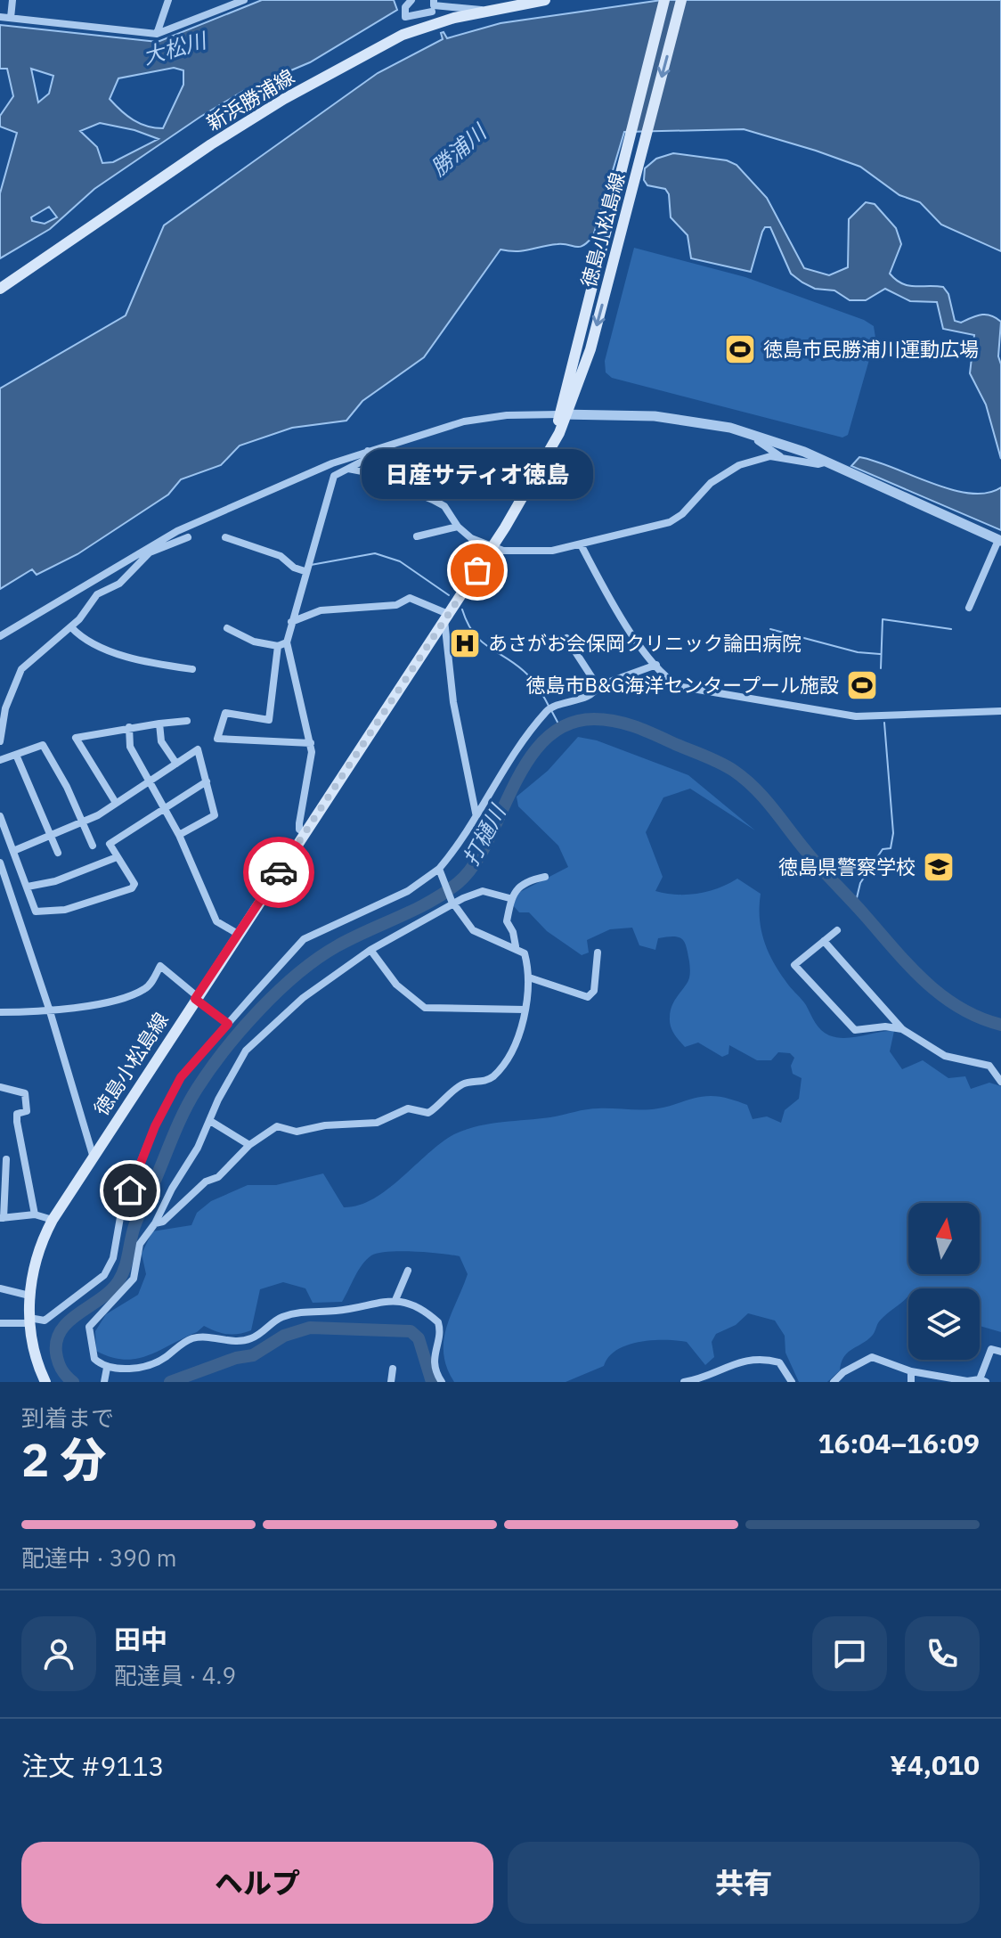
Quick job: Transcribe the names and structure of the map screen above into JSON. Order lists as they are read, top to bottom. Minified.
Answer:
{"streets":{"main road":["新浜勝浦線","徳島小松島線"]},"water":["大松川","勝浦川","打樋川"],"places":{"sports":["徳島市民勝浦川運動広場","徳島市B&G海洋センタープール施設"],"other":["日産サティオ徳島"],"hospital":["あさがお会保岡クリニック論田病院"],"school or university":["徳島県警察学校"]},"north":"top","page":{"bubble":"日産サティオ徳島","heading":["2 分","到着まで","16:04–16:09"],"panel":["田中","配達員 · 4.9","注文 #9113","¥4,010"],"bar":"配達中 · 390 m","buttons":["ヘルプ","共有"]}}
